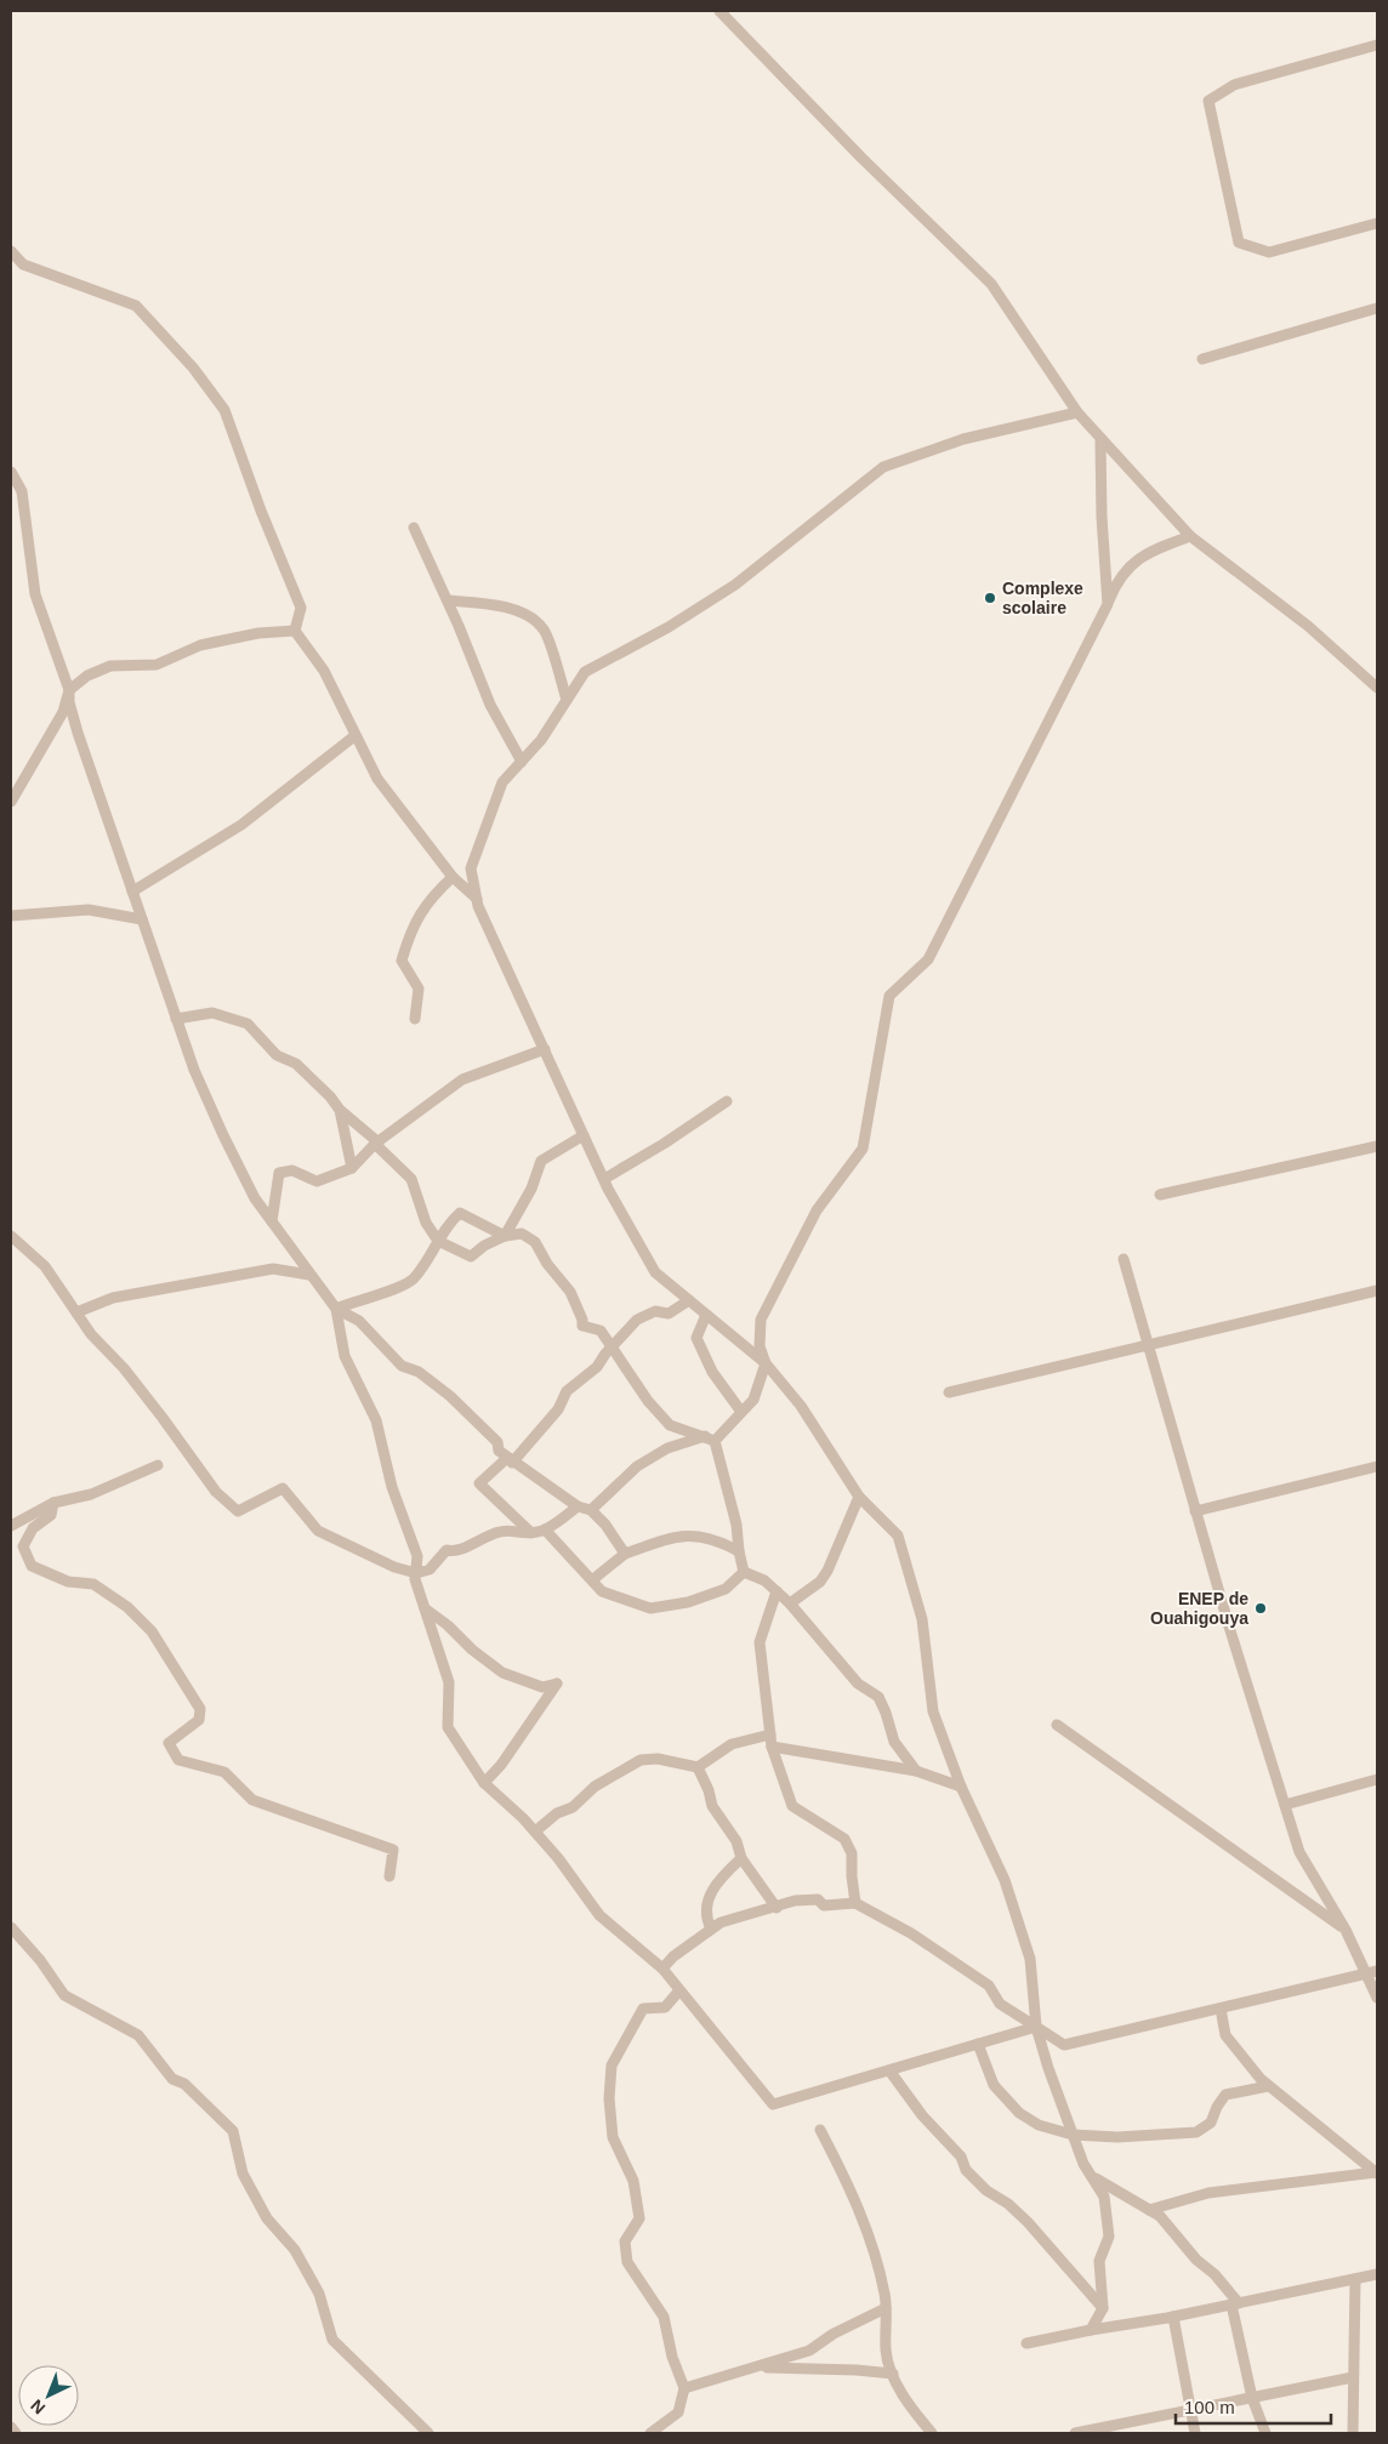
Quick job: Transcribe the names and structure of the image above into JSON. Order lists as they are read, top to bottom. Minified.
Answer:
{"places":["Complexe scolaire","ENEP de Ouahigouya"],"scale_bar":"100 m","north":"bottom left"}
